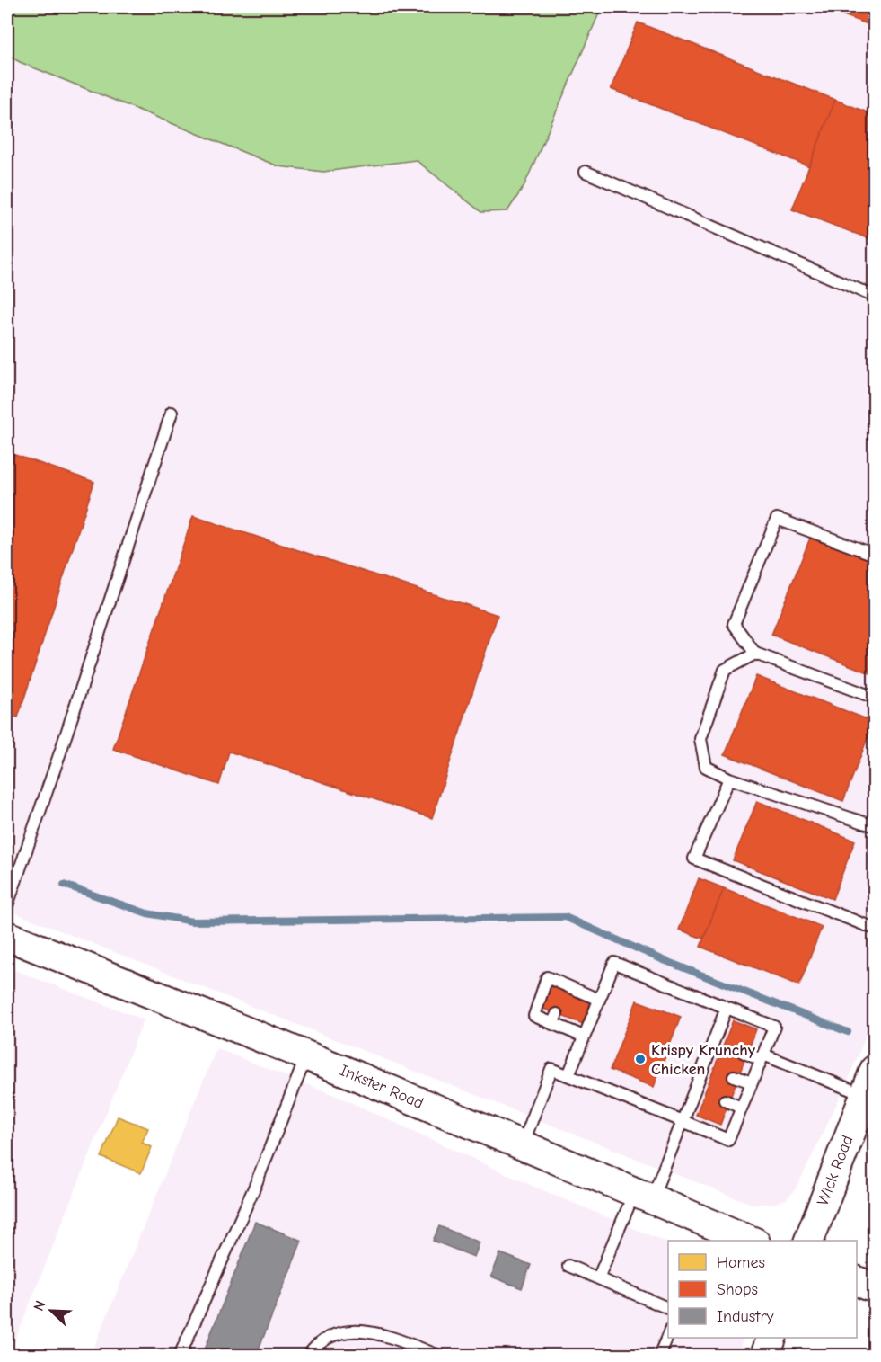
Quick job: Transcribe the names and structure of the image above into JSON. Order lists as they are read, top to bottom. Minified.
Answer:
{"streets":{"street":["Inkster Road","Wick Road"]},"places":["Krispy Krunchy Chicken"],"legend":["Homes","Shops","Industry"],"north":"top left"}
